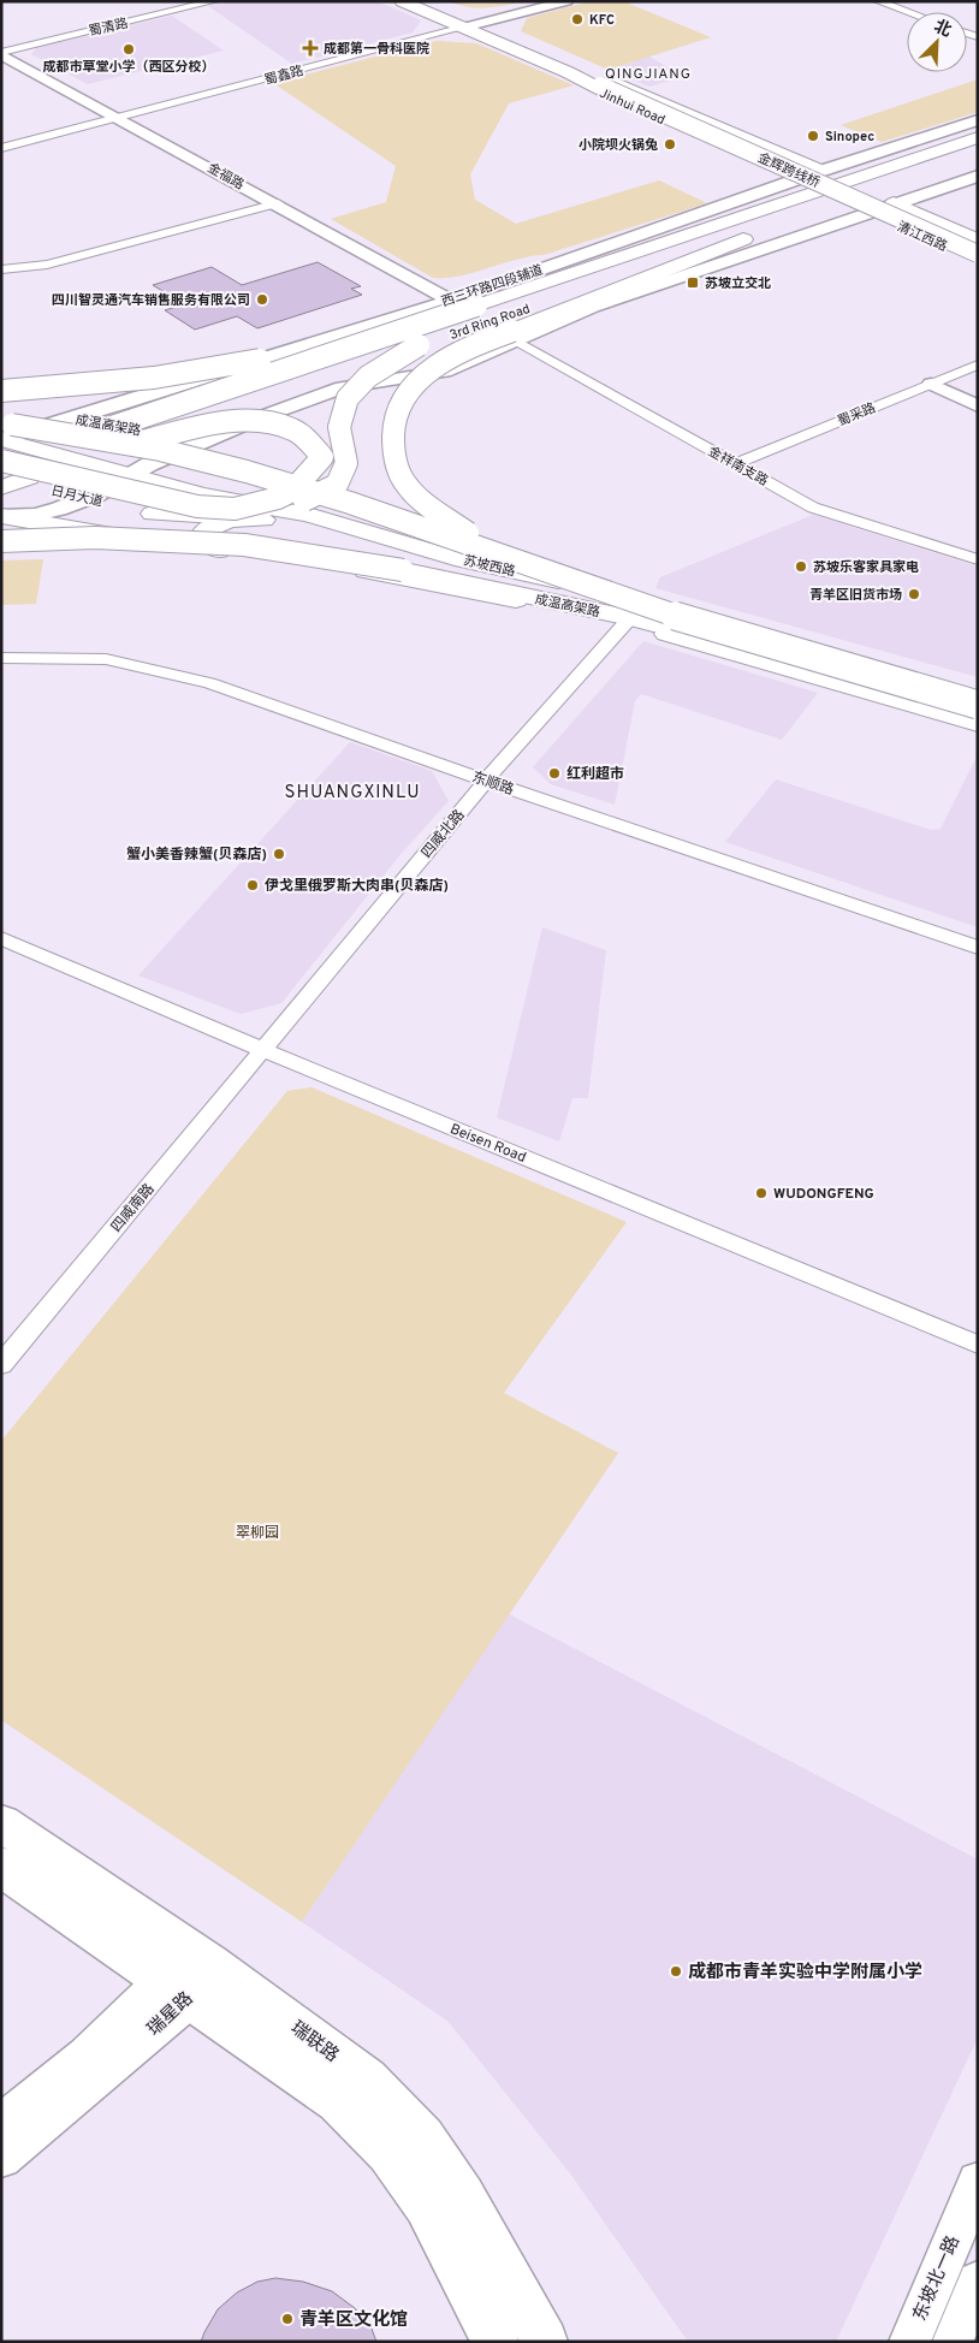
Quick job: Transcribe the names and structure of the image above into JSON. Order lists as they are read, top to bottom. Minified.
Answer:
{"streets":{"main road":["Jinhui Road","金辉跨线桥","清江西路","西三环路四段辅道","3rd Ring Road","成温高架路","日月大道","苏坡西路","瑞联路"],"street":["蜀清路","蜀鑫路","金福路","蜀采路","金祥南支路","东顺路","四威北路","Beisen Road","四威南路","瑞星路","东坡北一路"]},"crossings":[["蜀清路","金福路"],["蜀鑫路","Jinhui Road"],["蜀鑫路","金福路"],["Jinhui Road","西三环路四段辅道"],["金福路","西三环路四段辅道"],["西三环路四段辅道","苏坡西路"],["3rd Ring Road","金祥南支路"],["3rd Ring Road","苏坡西路"],["蜀采路","金祥南支路"],["成温高架路","日月大道"],["苏坡西路","四威北路"],["东顺路","四威北路"],["四威北路","Beisen Road"],["四威北路","四威南路"],["Beisen Road","四威南路"],["瑞星路","瑞联路"]],"districts":["QINGJIANG","SHUANGXINLU"],"parks":["翠柳园"],"places":{"other":["KFC","成都市草堂小学（西区分校）","Sinopec","小院坝火锅兔","四川智灵通汽车销售服务有限公司","苏坡乐客家具家电","青羊区旧货市场","红利超市","蟹小美香辣蟹(贝森店)","伊戈里·俄罗斯大肉串(贝森店)","WUDONGFENG","成都市青羊实验中学附属小学","青羊区文化馆"],"health":["成都第一骨科医院"],"transit":["苏坡立交北"]},"north":"top right"}
